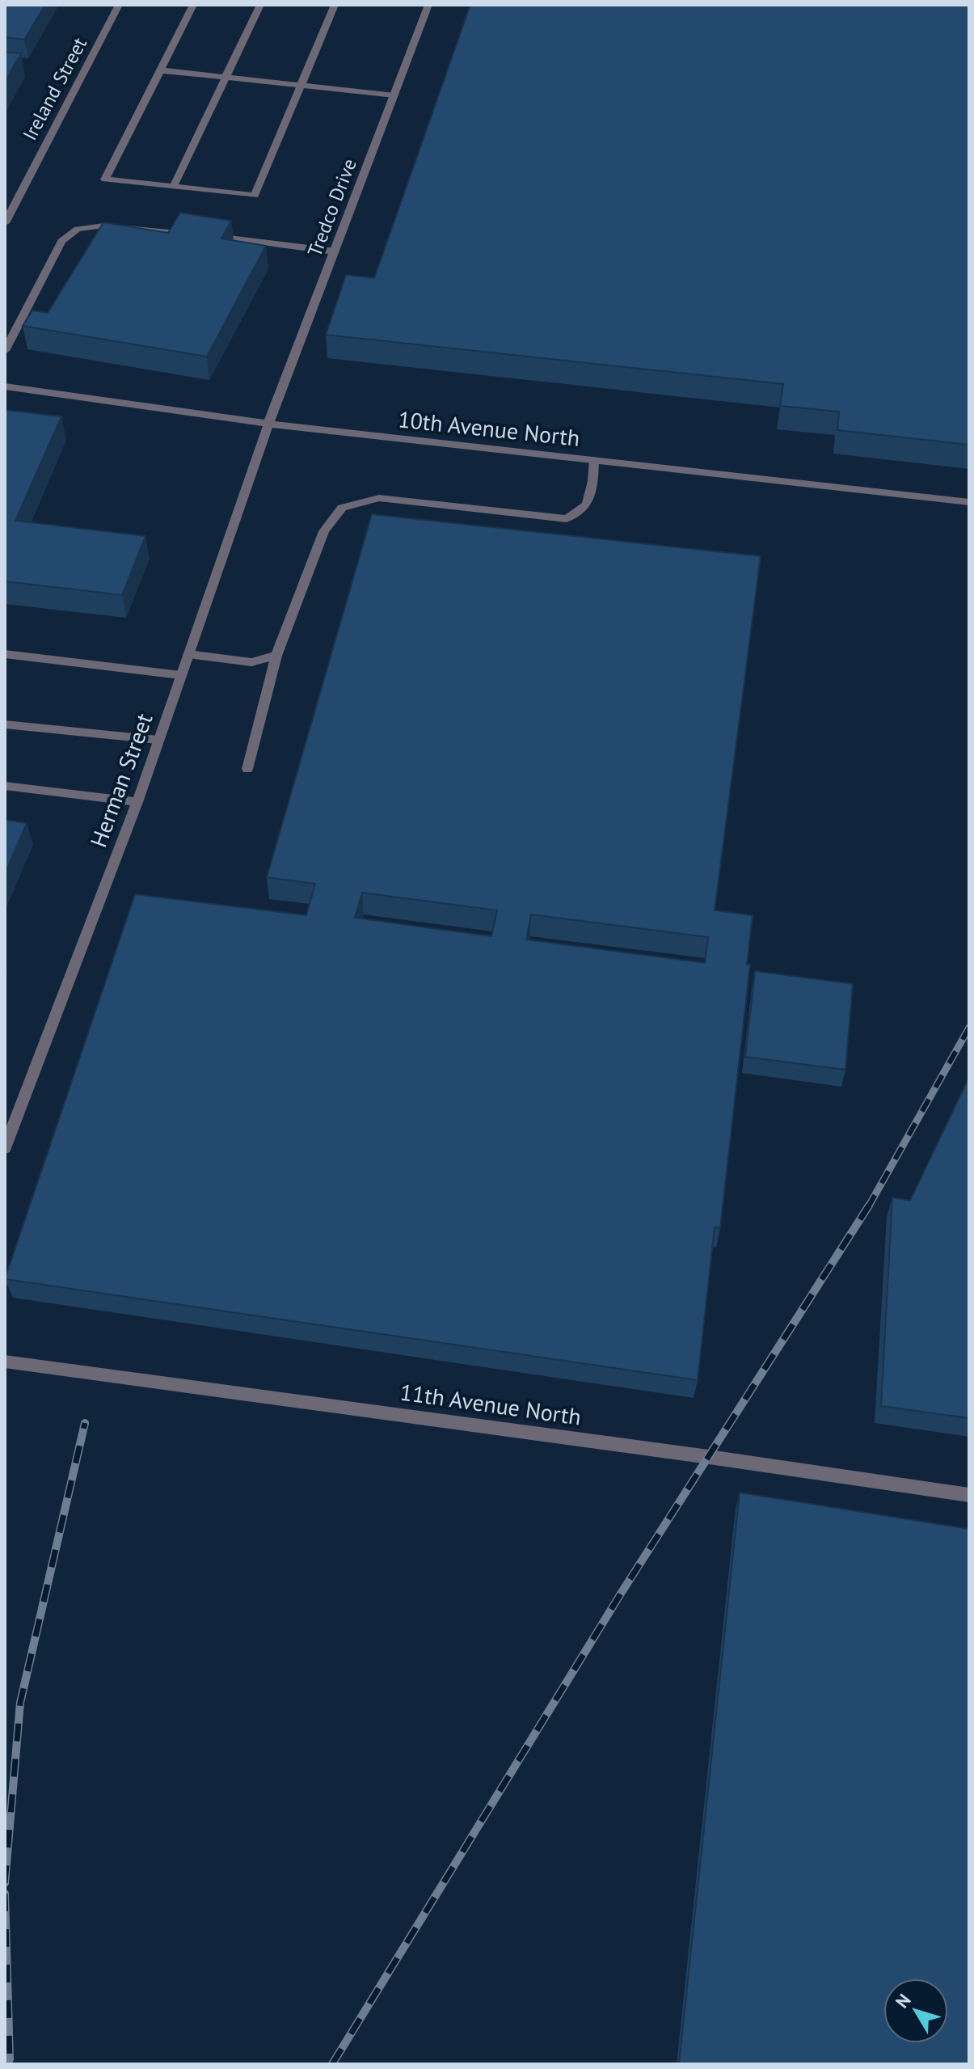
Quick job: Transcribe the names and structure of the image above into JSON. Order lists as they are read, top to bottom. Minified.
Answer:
{"streets":{"street":["Ireland Street","Tredco Drive","10th Avenue North","Herman Street","11th Avenue North"]},"crossings":[["Tredco Drive","10th Avenue North"],["Tredco Drive","Herman Street"],["10th Avenue North","Herman Street"]],"north":"top left"}
